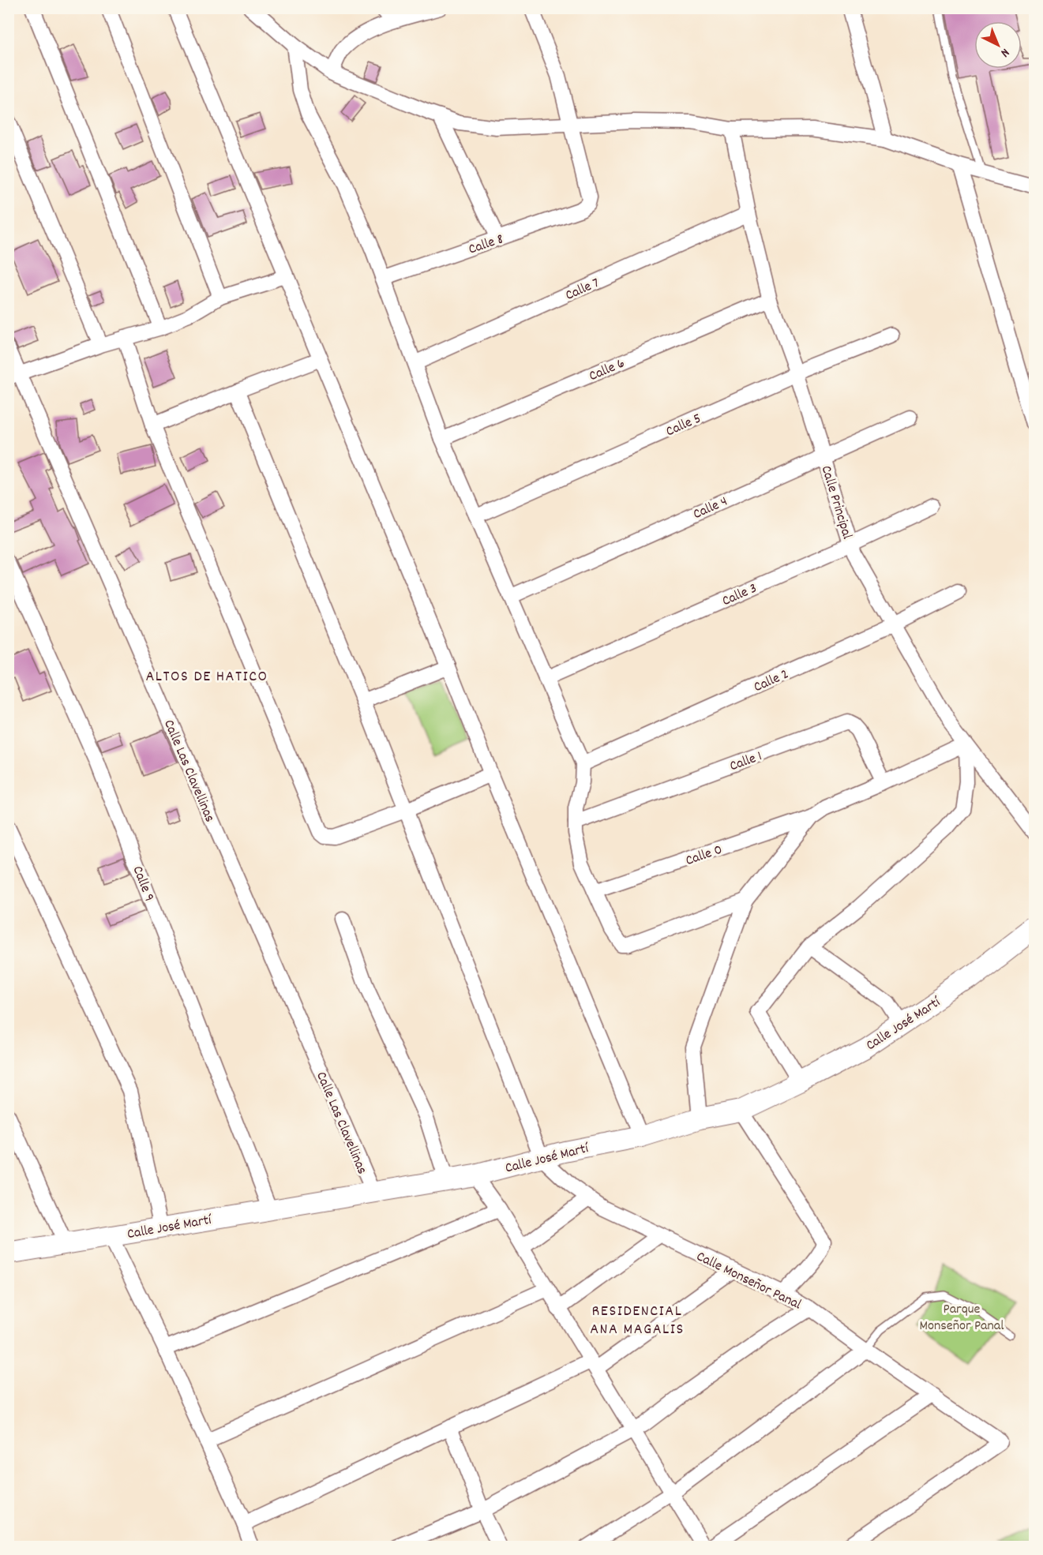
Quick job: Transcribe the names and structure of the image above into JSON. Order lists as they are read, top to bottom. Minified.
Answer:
{"streets":{"main road":["Calle José Martí"],"street":["Calle 8","Calle 7","Calle 6","Calle 5","Calle Principal","Calle 4","Calle 3","Calle 2","Calle 1","Calle Las Clavellinas","Calle 0","Calle 9","Calle Monseñor Panal"]},"crossings":[["Calle 7","Calle Principal"],["Calle 6","Calle Principal"],["Calle 5","Calle Principal"],["Calle Principal","Calle 4"],["Calle Principal","Calle 3"],["Calle Principal","Calle 2"],["Calle Las Clavellinas","Calle José Martí"],["Calle 9","Calle José Martí"],["Calle José Martí","Calle Monseñor Panal"]],"districts":["ALTOS DE HATICO","RESIDENCIAL ANA MAGALIS"],"parks":["Parque Monseñor Panal"],"north":"bottom right"}
